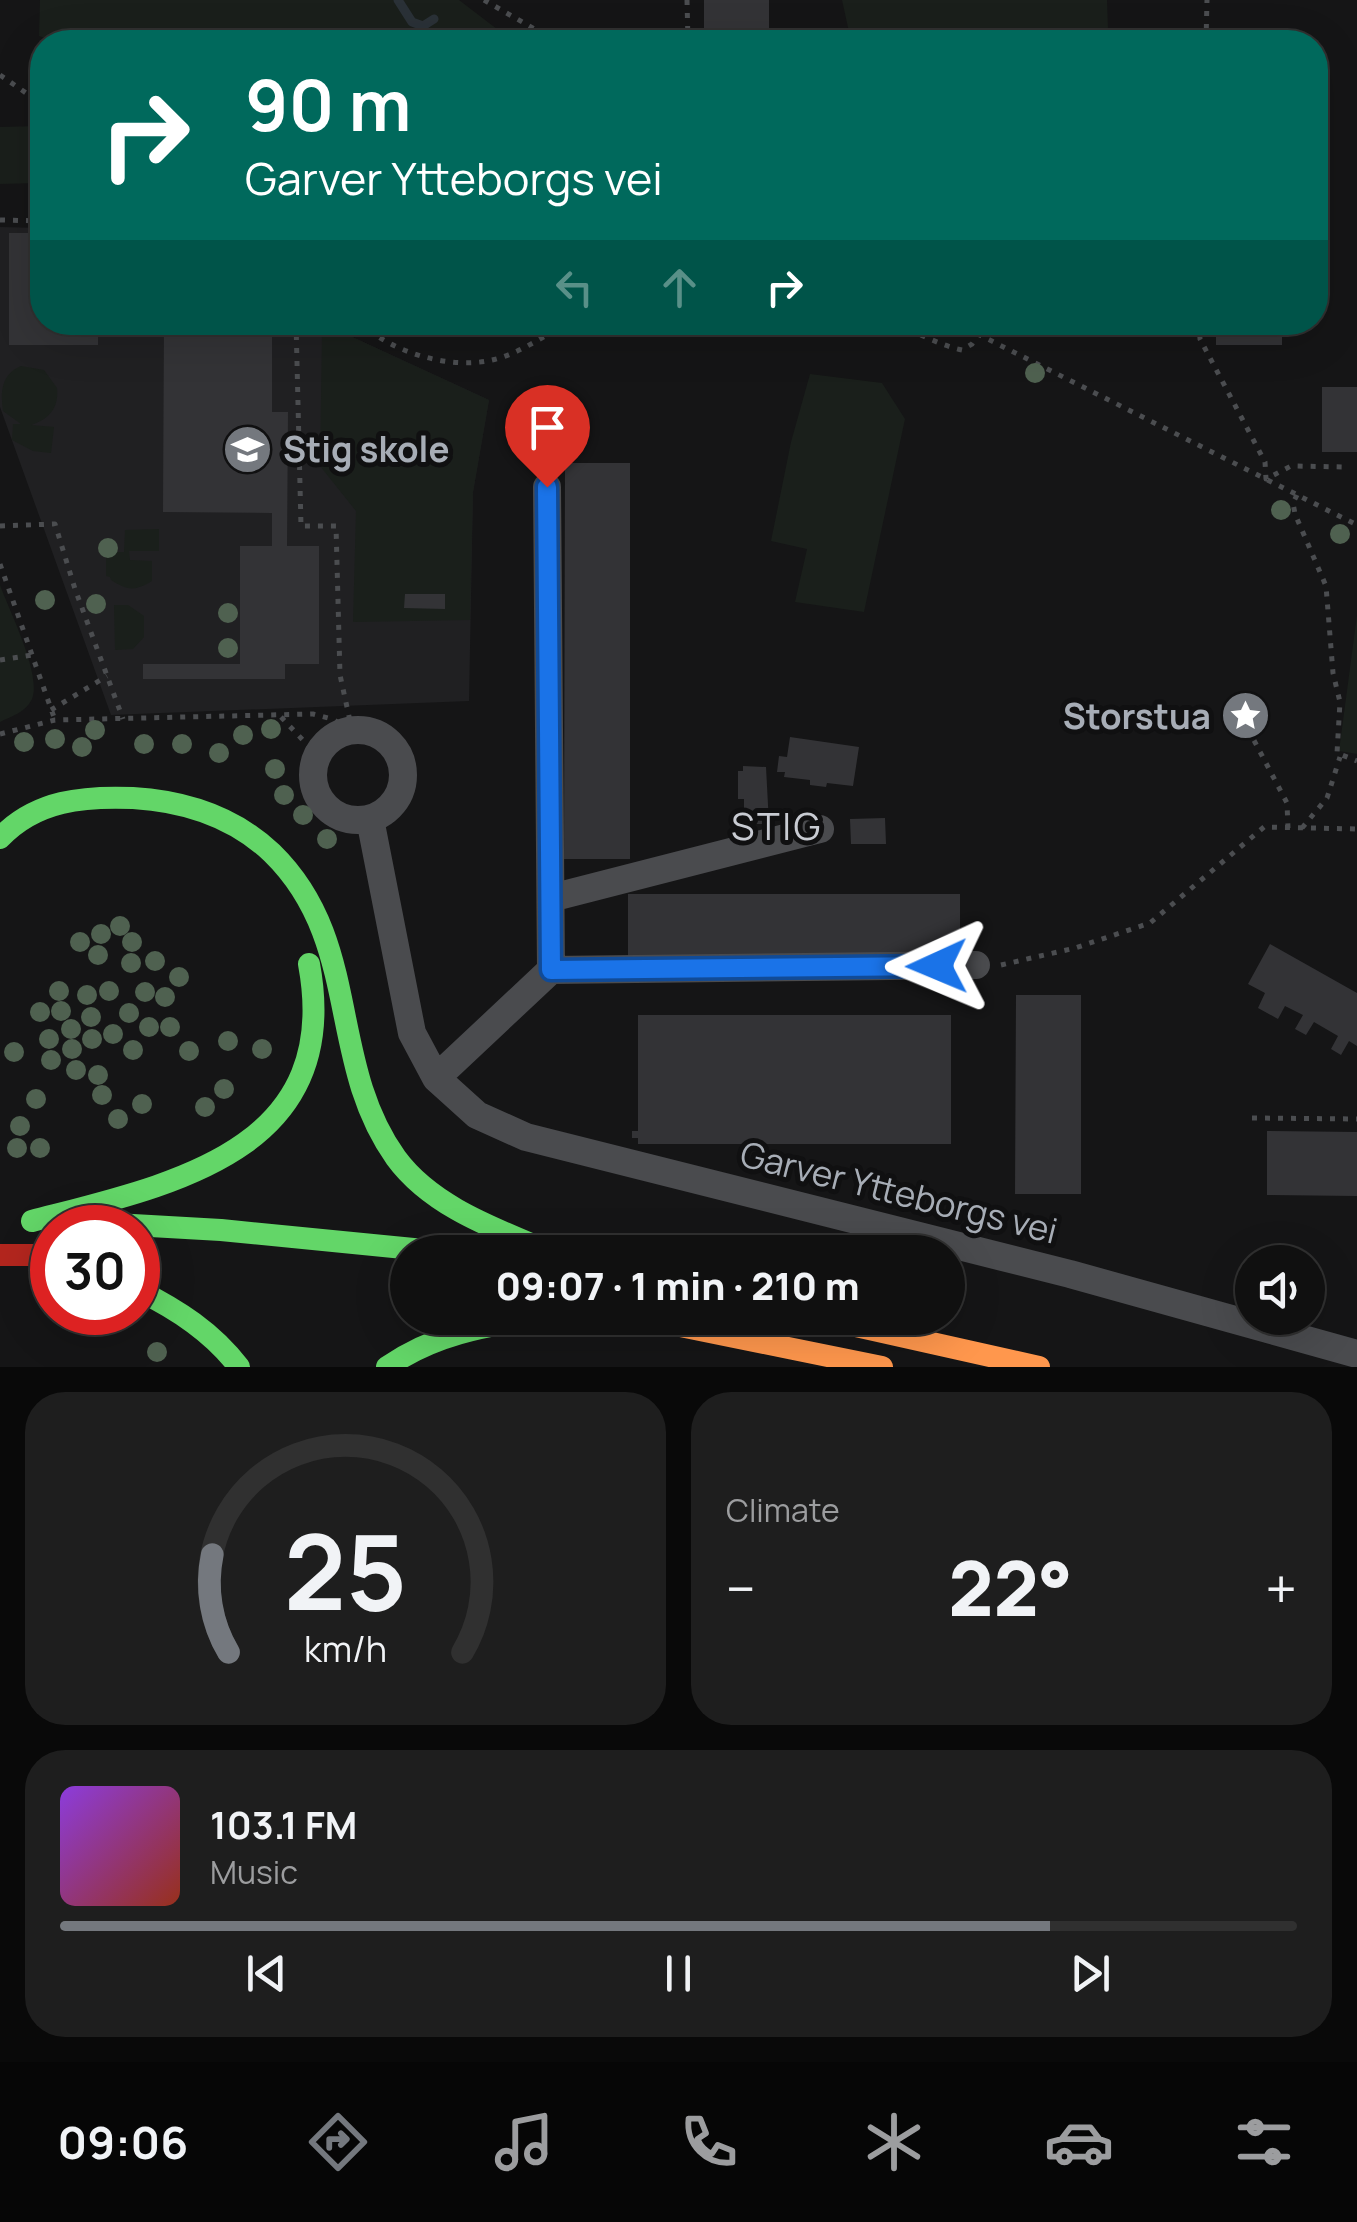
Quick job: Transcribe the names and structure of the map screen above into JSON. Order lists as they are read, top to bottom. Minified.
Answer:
{"streets":{"street":["Garver Ytteborgs vei"]},"districts":["STIG"],"places":{"school or university":["Stig skole"],"place":["Storstua"]},"page":{"turn":["90 m","Garver Ytteborgs vei"],"limit":"30","trip":"09:07 · 1 min · 210 m","tile":"Climate","heat":["−","22°","+"],"song":["103.1 FM","Music"],"tabs":"09:06","gauge":["25","km/h"]}}
